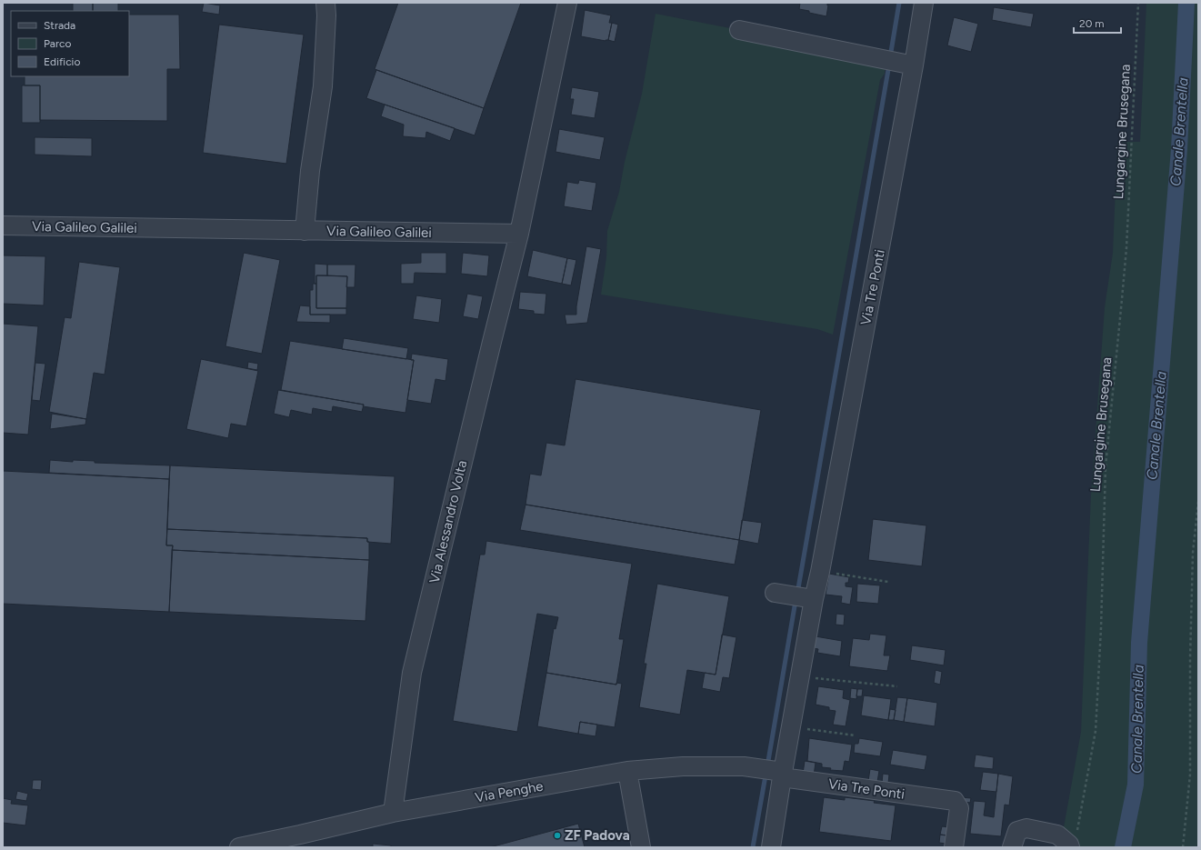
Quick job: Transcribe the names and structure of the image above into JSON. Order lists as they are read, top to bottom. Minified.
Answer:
{"streets":{"street":["Via Galileo Galilei","Via Tre Ponti","Via Alessandro Volta","Via Penghe"],"path":["Lungargine Brusegana"]},"crossings":[["Via Galileo Galilei","Via Alessandro Volta"],["Via Tre Ponti","Via Penghe"],["Via Alessandro Volta","Via Penghe"]],"water":["Canale Brentella"],"places":["ZF Padova"],"legend":["Strada","Parco","Edificio"],"scale_bar":"20 m"}
